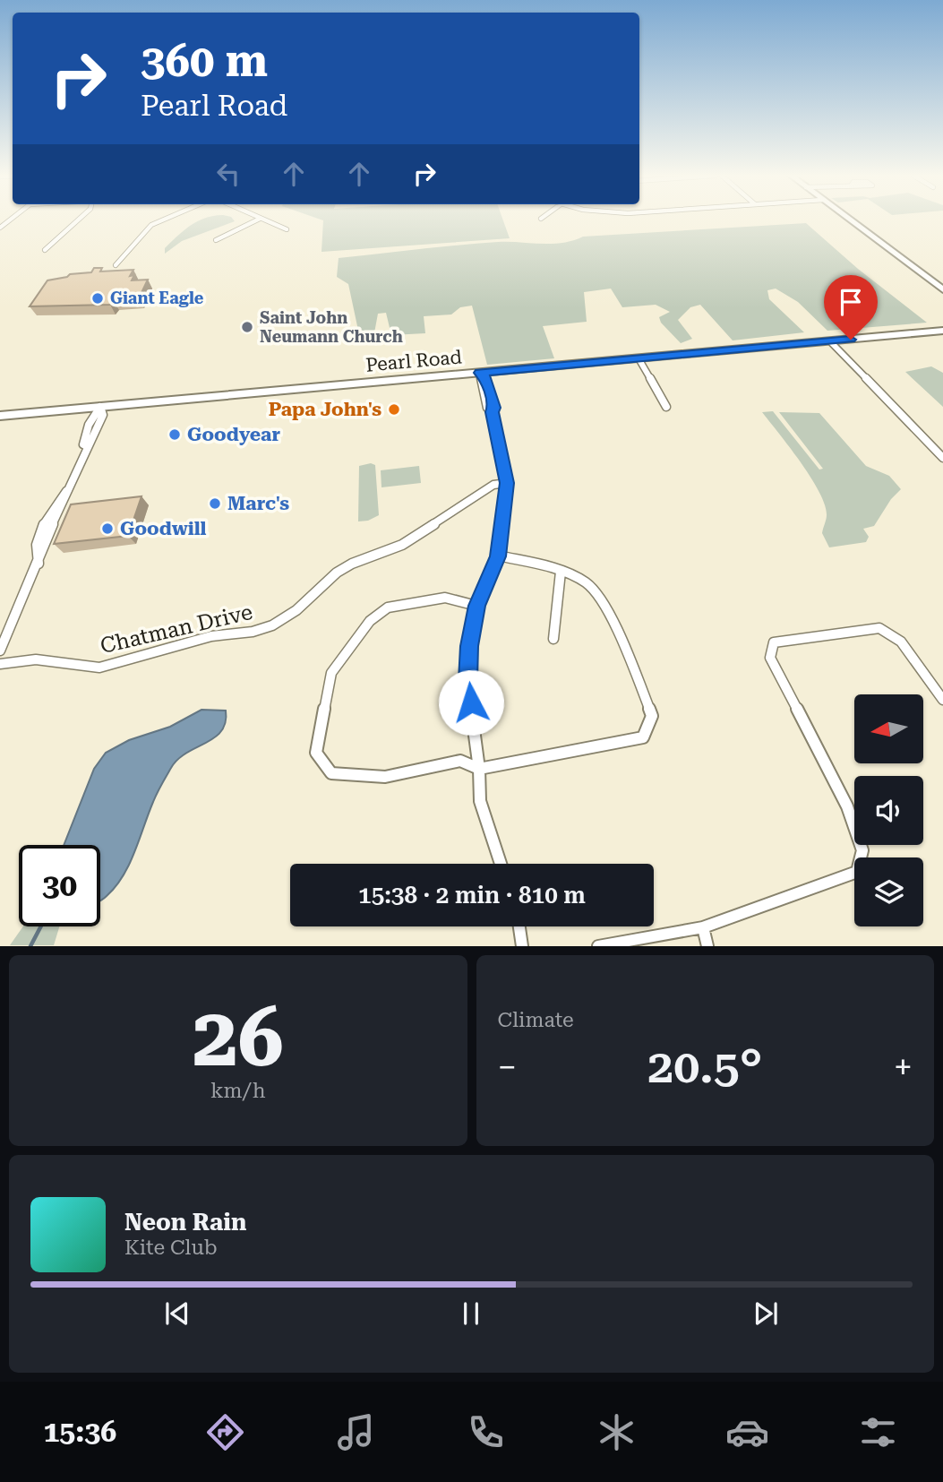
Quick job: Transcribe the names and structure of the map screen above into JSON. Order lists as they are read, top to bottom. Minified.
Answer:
{"streets":{"main road":["Pearl Road"],"street":["Chatman Drive"]},"places":["Giant Eagle","Saint John Neumann Church","Papa John's","Goodyear","Marc's","Goodwill"],"north":"left","page":{"turn":["360 m","Pearl Road"],"limit":"30","trip":"15:38 · 2 min · 810 m","tile":[["26","km/h"],"Climate"],"heat":["−","20.5°","+"],"song":["Neon Rain","Kite Club"],"tabs":"15:36"}}
